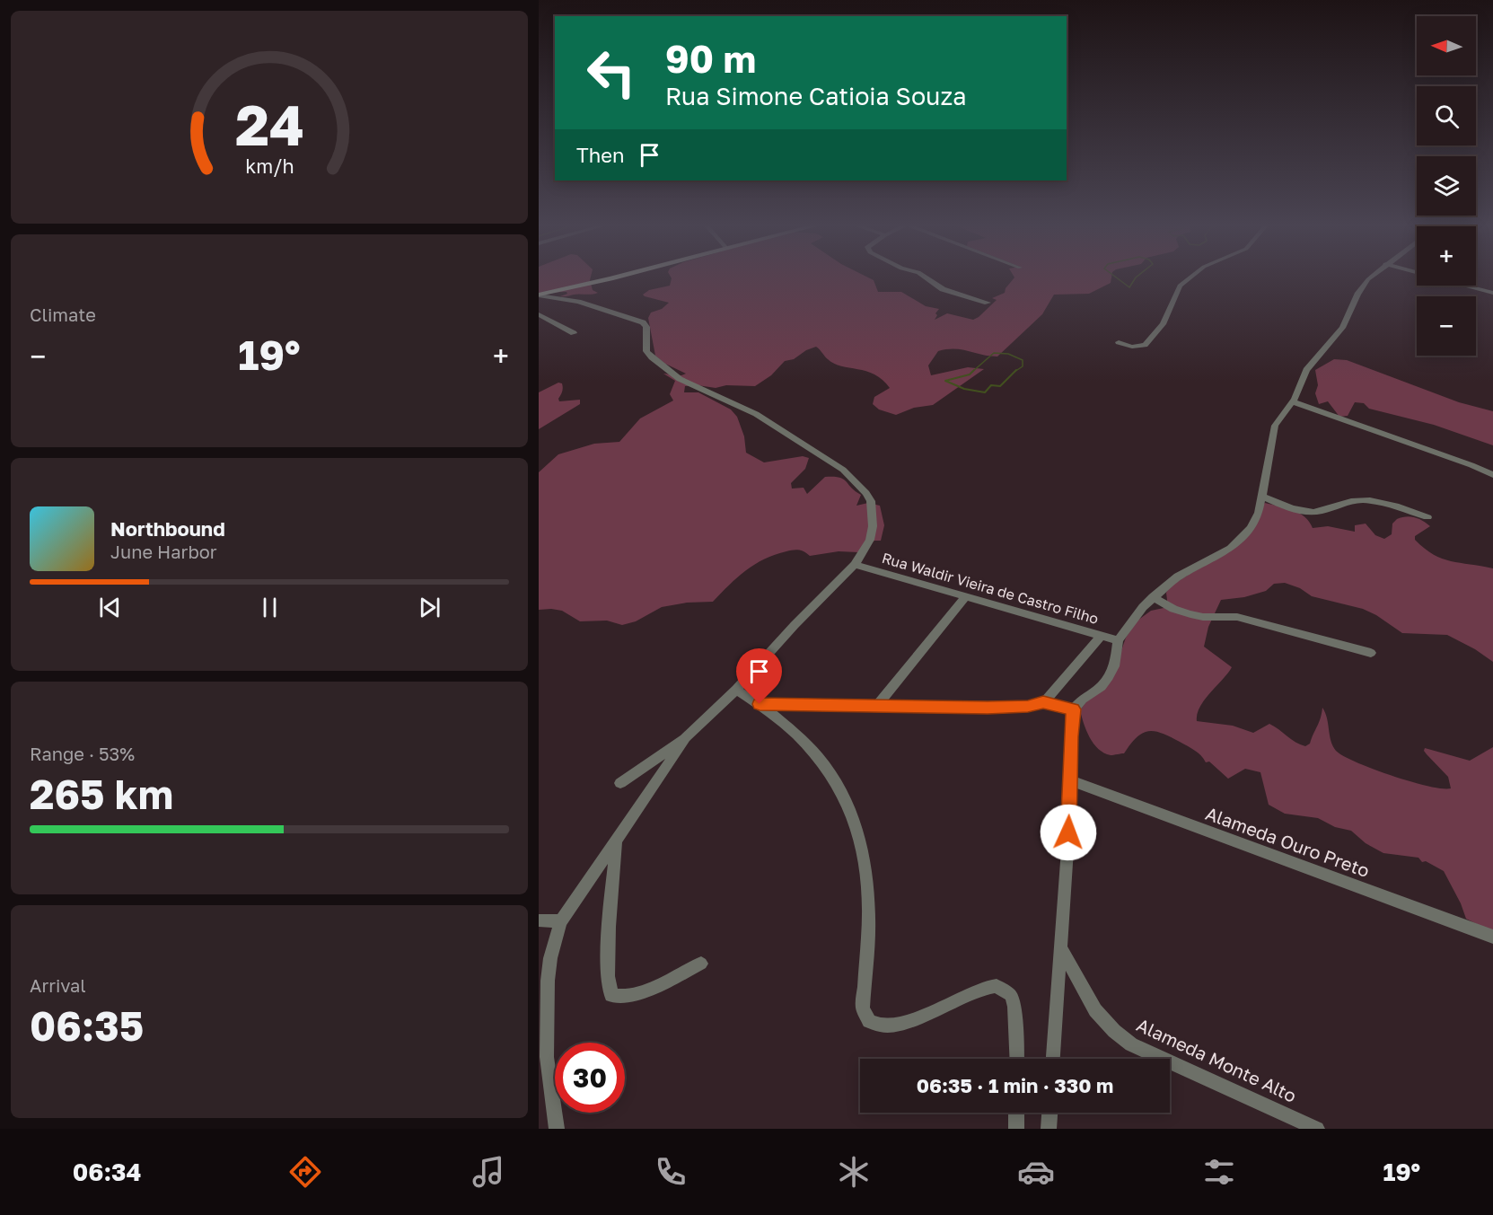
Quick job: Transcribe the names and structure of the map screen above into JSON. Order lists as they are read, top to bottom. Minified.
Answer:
{"streets":{"street":["Rua Waldir Vieira de Castro Filho","Alameda Ouro Preto","Alameda Monte Alto"]},"north":"left","page":{"map_buttons":["+","−"],"turn":["90 m","Rua Simone Catioia Souza"],"then":"Then","tile":["Climate",["Range · 53%","265 km"],["Arrival","06:35"]],"heat":["−","19°","+"],"song":["Northbound","June Harbor"],"limit":"30","trip":"06:35 · 1 min · 330 m","tabs":["06:34","19°"],"gauge":["24","km/h"]}}
